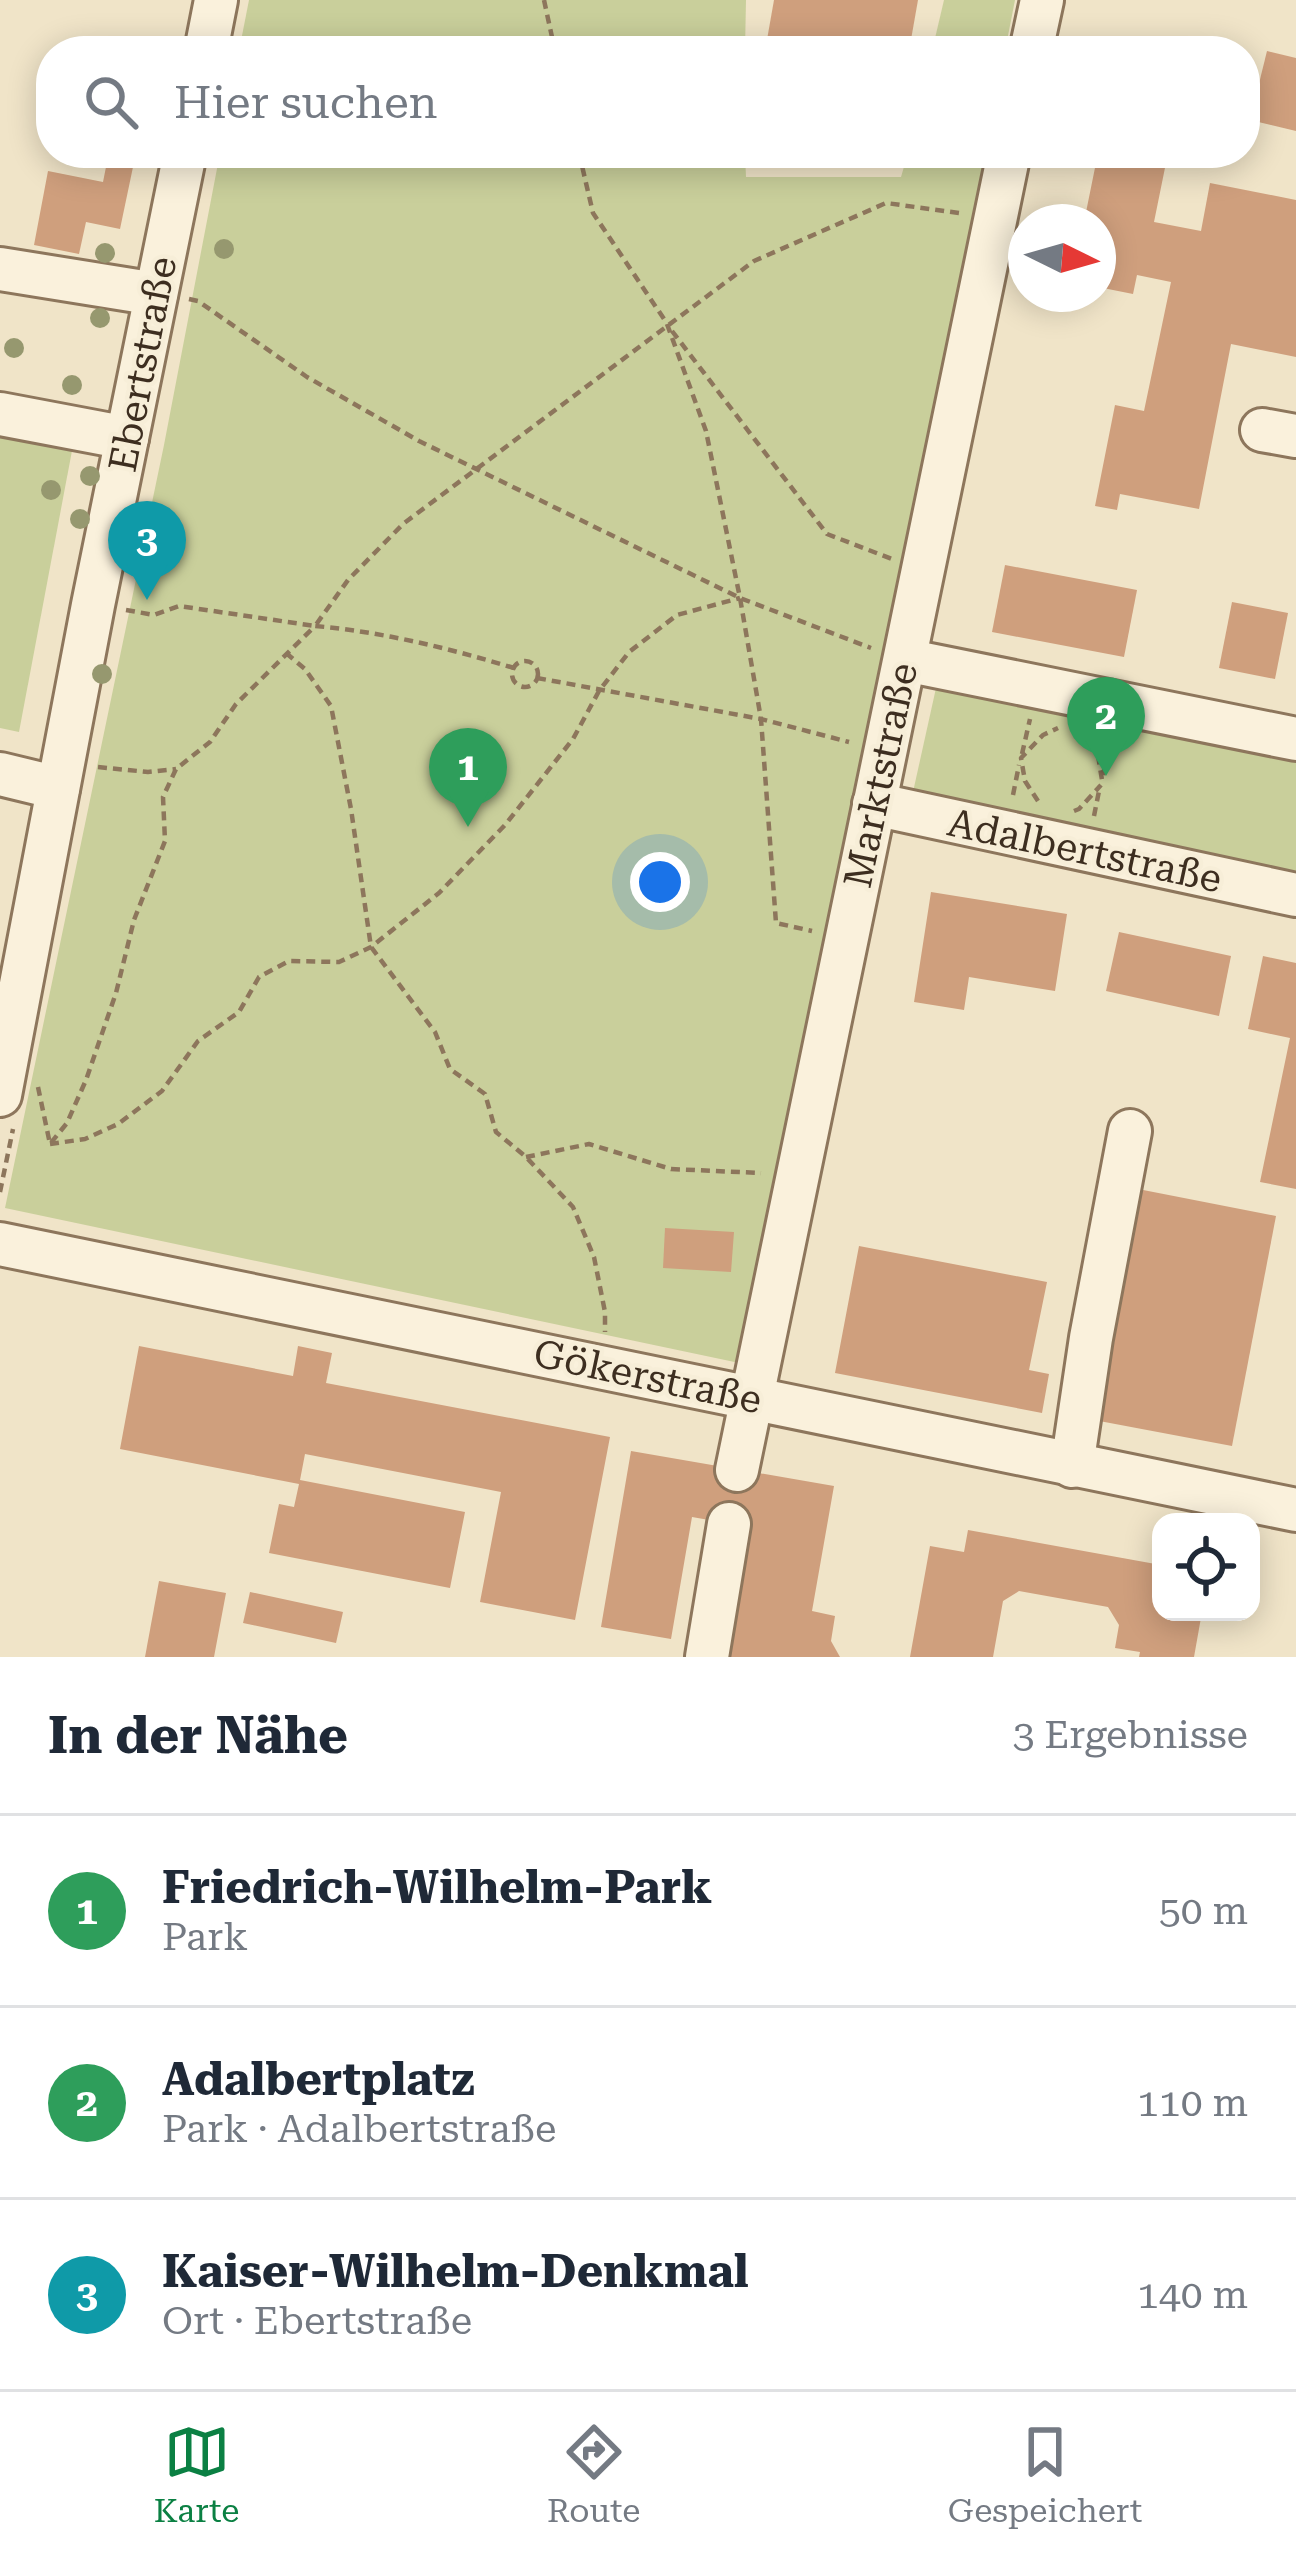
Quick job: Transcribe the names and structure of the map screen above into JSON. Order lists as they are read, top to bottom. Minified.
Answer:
{"streets":{"street":["Ebertstraße","Marktstraße","Adalbertstraße","Gökerstraße"]},"crossings":[["Marktstraße","Adalbertstraße"],["Marktstraße","Gökerstraße"]],"north":"right","page":{"search":"Hier suchen","pins":["3","2","1"],"heading":["In der Nähe","3 Ergebnisse"],"list":[{"mark":"1","name":"Friedrich-Wilhelm-Park","note":"Park","value":"50 m"},{"mark":"2","name":"Adalbertplatz","note":"Park · Adalbertstraße","value":"110 m"},{"mark":"3","name":"Kaiser-Wilhelm-Denkmal","note":"Ort · Ebertstraße","value":"140 m"}],"nav":["Karte","Route","Gespeichert"]}}
